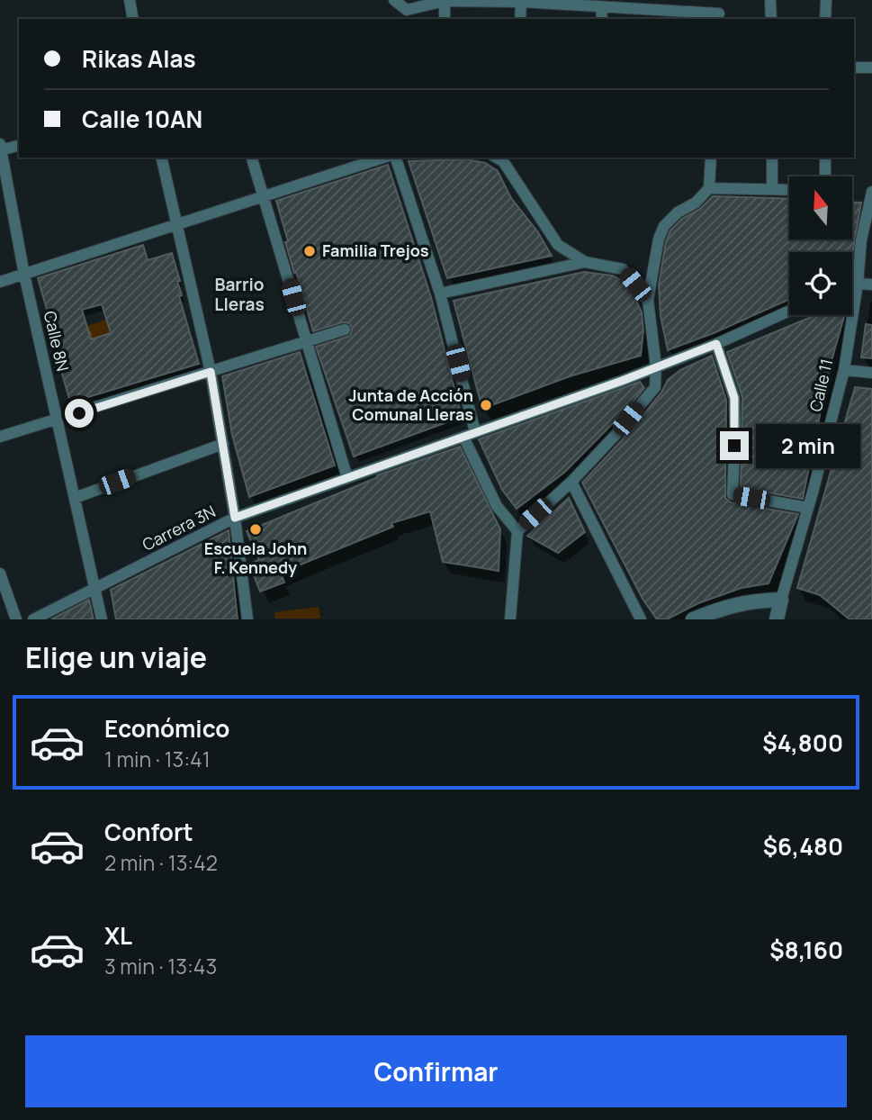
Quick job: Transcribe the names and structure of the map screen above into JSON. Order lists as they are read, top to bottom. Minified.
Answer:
{"streets":{"street":["Calle 8N","Calle 11","Carrera 3N"]},"crossings":[["Calle 8N","Carrera 3N"]],"districts":["Barrio Lleras"],"places":["Familia Trejos","Junta de Acción Comunal Lleras","Escuela John F. Kennedy"],"north":"top","page":{"banner":["Rikas Alas","Calle 10AN"],"bubble":"2 min","heading":"Elige un viaje","list":[{"name":"Económico","note":"1 min · 13:41","value":"$4,800"},{"name":"Confort","note":"2 min · 13:42","value":"$6,480"},{"name":"XL","note":"3 min · 13:43","value":"$8,160"}],"buttons":"Confirmar"}}
